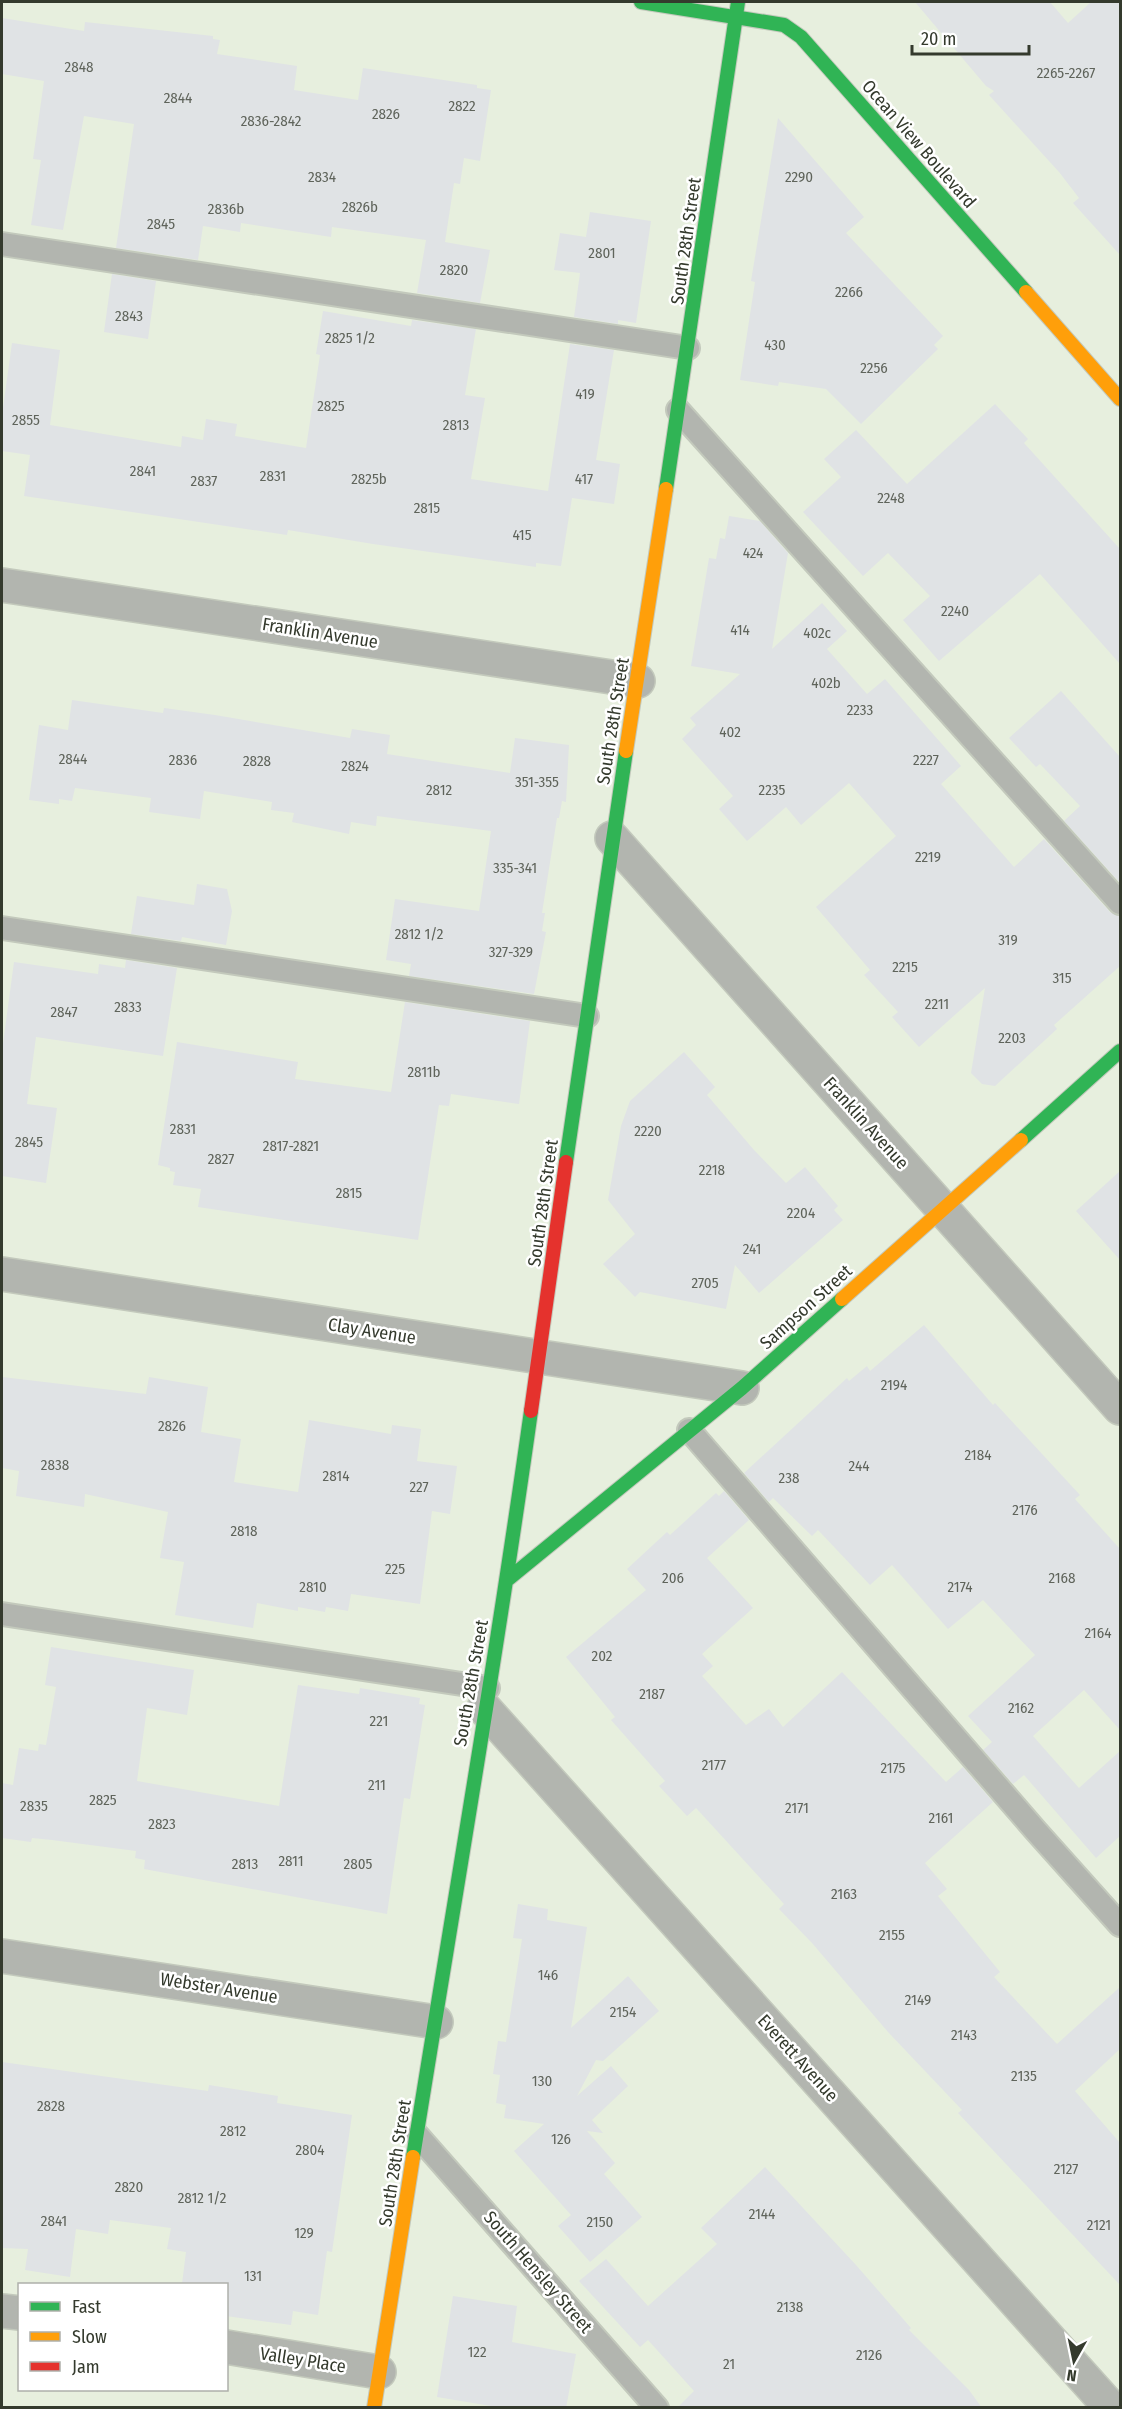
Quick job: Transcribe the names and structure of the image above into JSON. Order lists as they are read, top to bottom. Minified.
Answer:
{"streets":{"street":["Ocean View Boulevard","South 28th Street","Franklin Avenue","Sampson Street","Clay Avenue","Webster Avenue","Everett Avenue","Valley Place"],"lane":["South Hensley Street"]},"crossings":[["Ocean View Boulevard","South 28th Street"],["South 28th Street","Franklin Avenue"],["South 28th Street","Sampson Street"],["South 28th Street","Clay Avenue"],["South 28th Street","Webster Avenue"],["South 28th Street","Everett Avenue"],["South 28th Street","South Hensley Street"],["South 28th Street","Valley Place"],["Franklin Avenue","Sampson Street"],["Sampson Street","Clay Avenue"]],"house_numbers":["2848","2265-2267","2844","2822","2826","2836-2842","2834","2290","2826b","2836b","2845","2801","2820","2266","2843","2825 1/2","430","2256","419","2825","2855","2813","2841","2831","2825b","417","2837","2248","2815","415","424","2240","414","402c","402b","2233","402","2844","2836","2227","2828","2824","351-355","2812","2235","2219","335-341","2812 1/2","319","327-329","2215","315","2211","2833","2847","2203","2811b","2831","2220","2845","2817-2821","2827","2218","2815","2204","241","2705","2194","2826","2184","2838","244","2814","238","227","2176","2818","225","206","2168","2810","2174","2164","202","2187","2162","221","2177","2175","211","2825","2835","2171","2161","2823","2811","2813","2805","2163","2155","146","2149","2154","2143","2135","130","2828","2812","126","2804","2127","2820","2812 1/2","2144","2841","2150","2121","129","131","2138","122","2126","21"],"legend":["Fast","Slow","Jam"],"scale_bar":"20 m","north":"bottom"}
